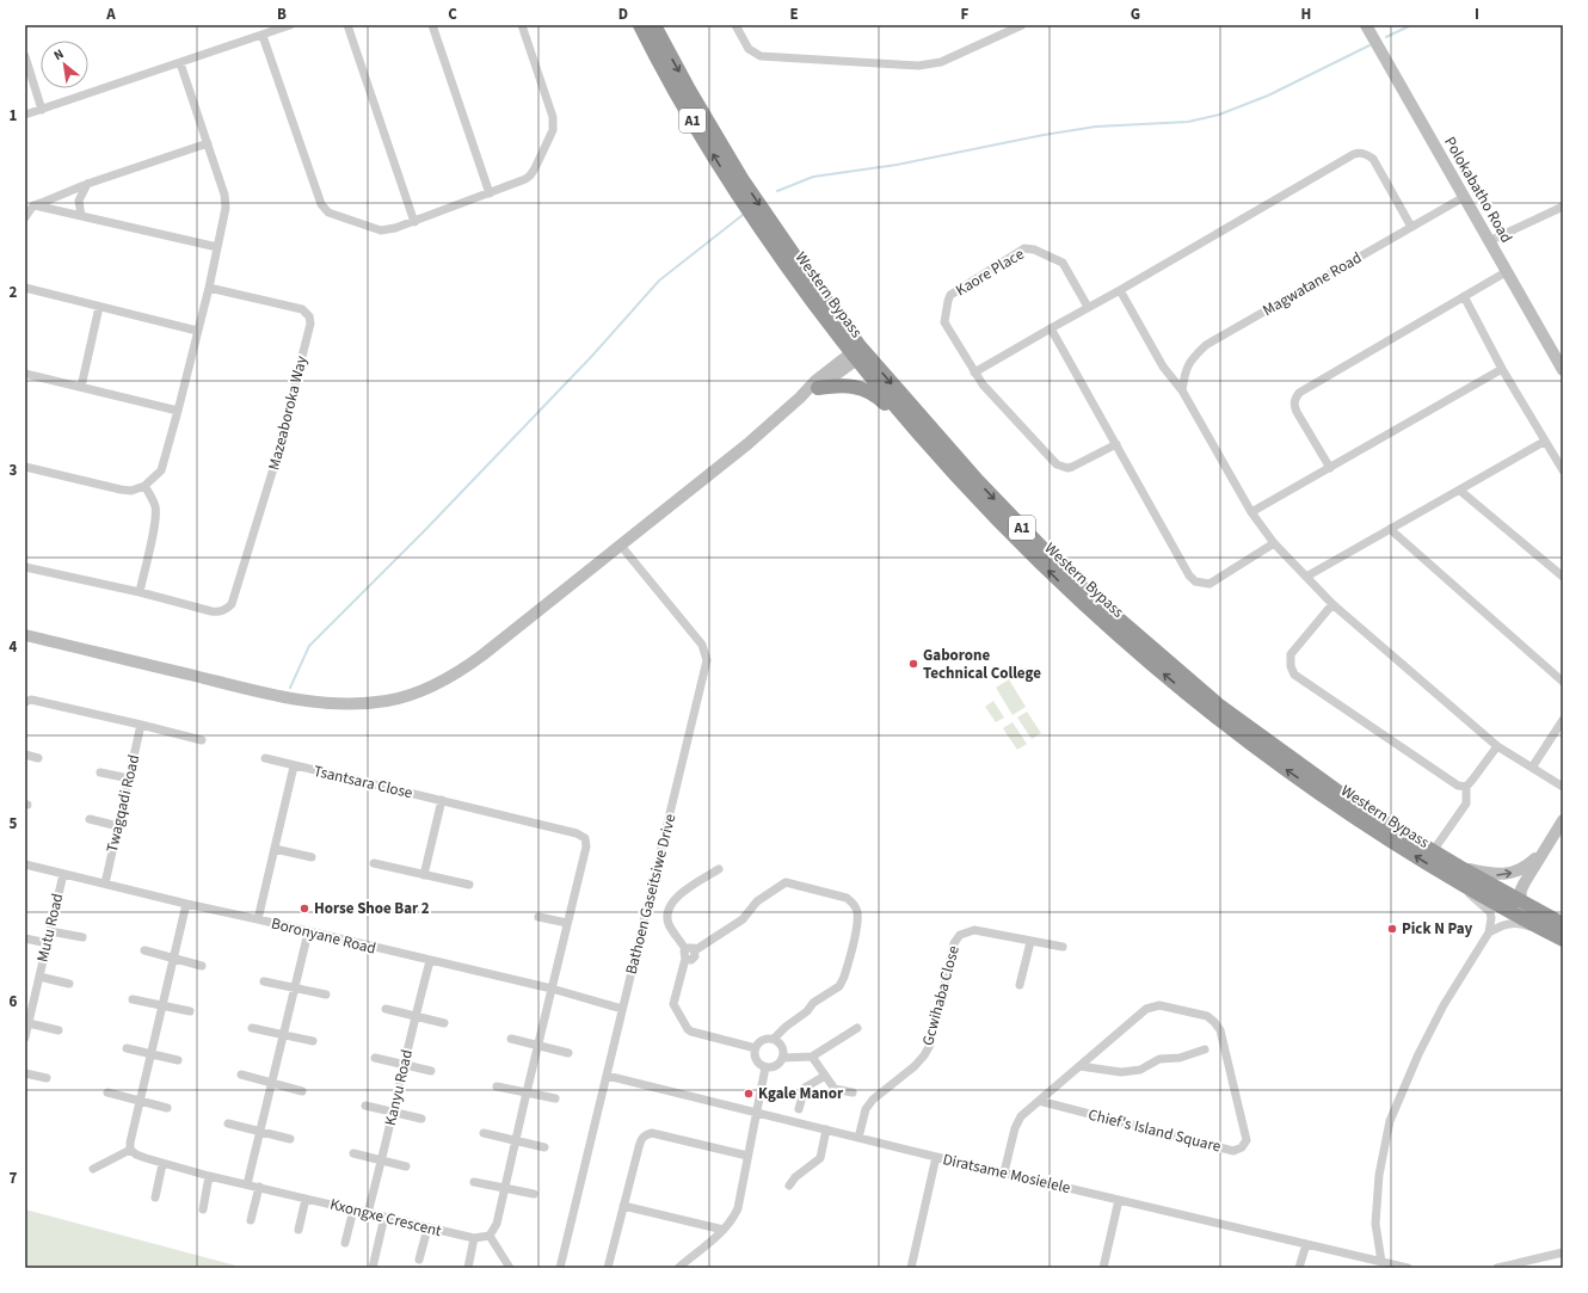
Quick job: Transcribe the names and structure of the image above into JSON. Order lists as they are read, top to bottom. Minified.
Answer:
{"streets":{"highway":["A1","Western Bypass"],"street":["Polokabatho Road","Kaore Place","Magwatane Road","Mazeaboroka Way","Tsantsara Close","Twagqadi Road","Bathoen Gaseitsiwe Drive","Mutu Road","Boronyane Road","Gcwihaba Close","Kanyu Road","Chief's Island Square","Diratsame Mosielele","Kxongxe Crescent"]},"crossings":[["Polokabatho Road","Magwatane Road"],["Tsantsara Close","Boronyane Road"],["Twagqadi Road","Boronyane Road"],["Bathoen Gaseitsiwe Drive","Boronyane Road"],["Bathoen Gaseitsiwe Drive","Diratsame Mosielele"],["Mutu Road","Boronyane Road"],["Boronyane Road","Kanyu Road"],["Gcwihaba Close","Diratsame Mosielele"],["Kanyu Road","Kxongxe Crescent"],["Chief's Island Square","Diratsame Mosielele"]],"places":["Gaborone Technical College","Horse Shoe Bar 2","Pick N Pay","Kgale Manor"],"north":"top left","grid":{"columns":["A","B","C","D","E","F","G","H","I"],"rows":["1","2","3","4","5","6","7"]}}
